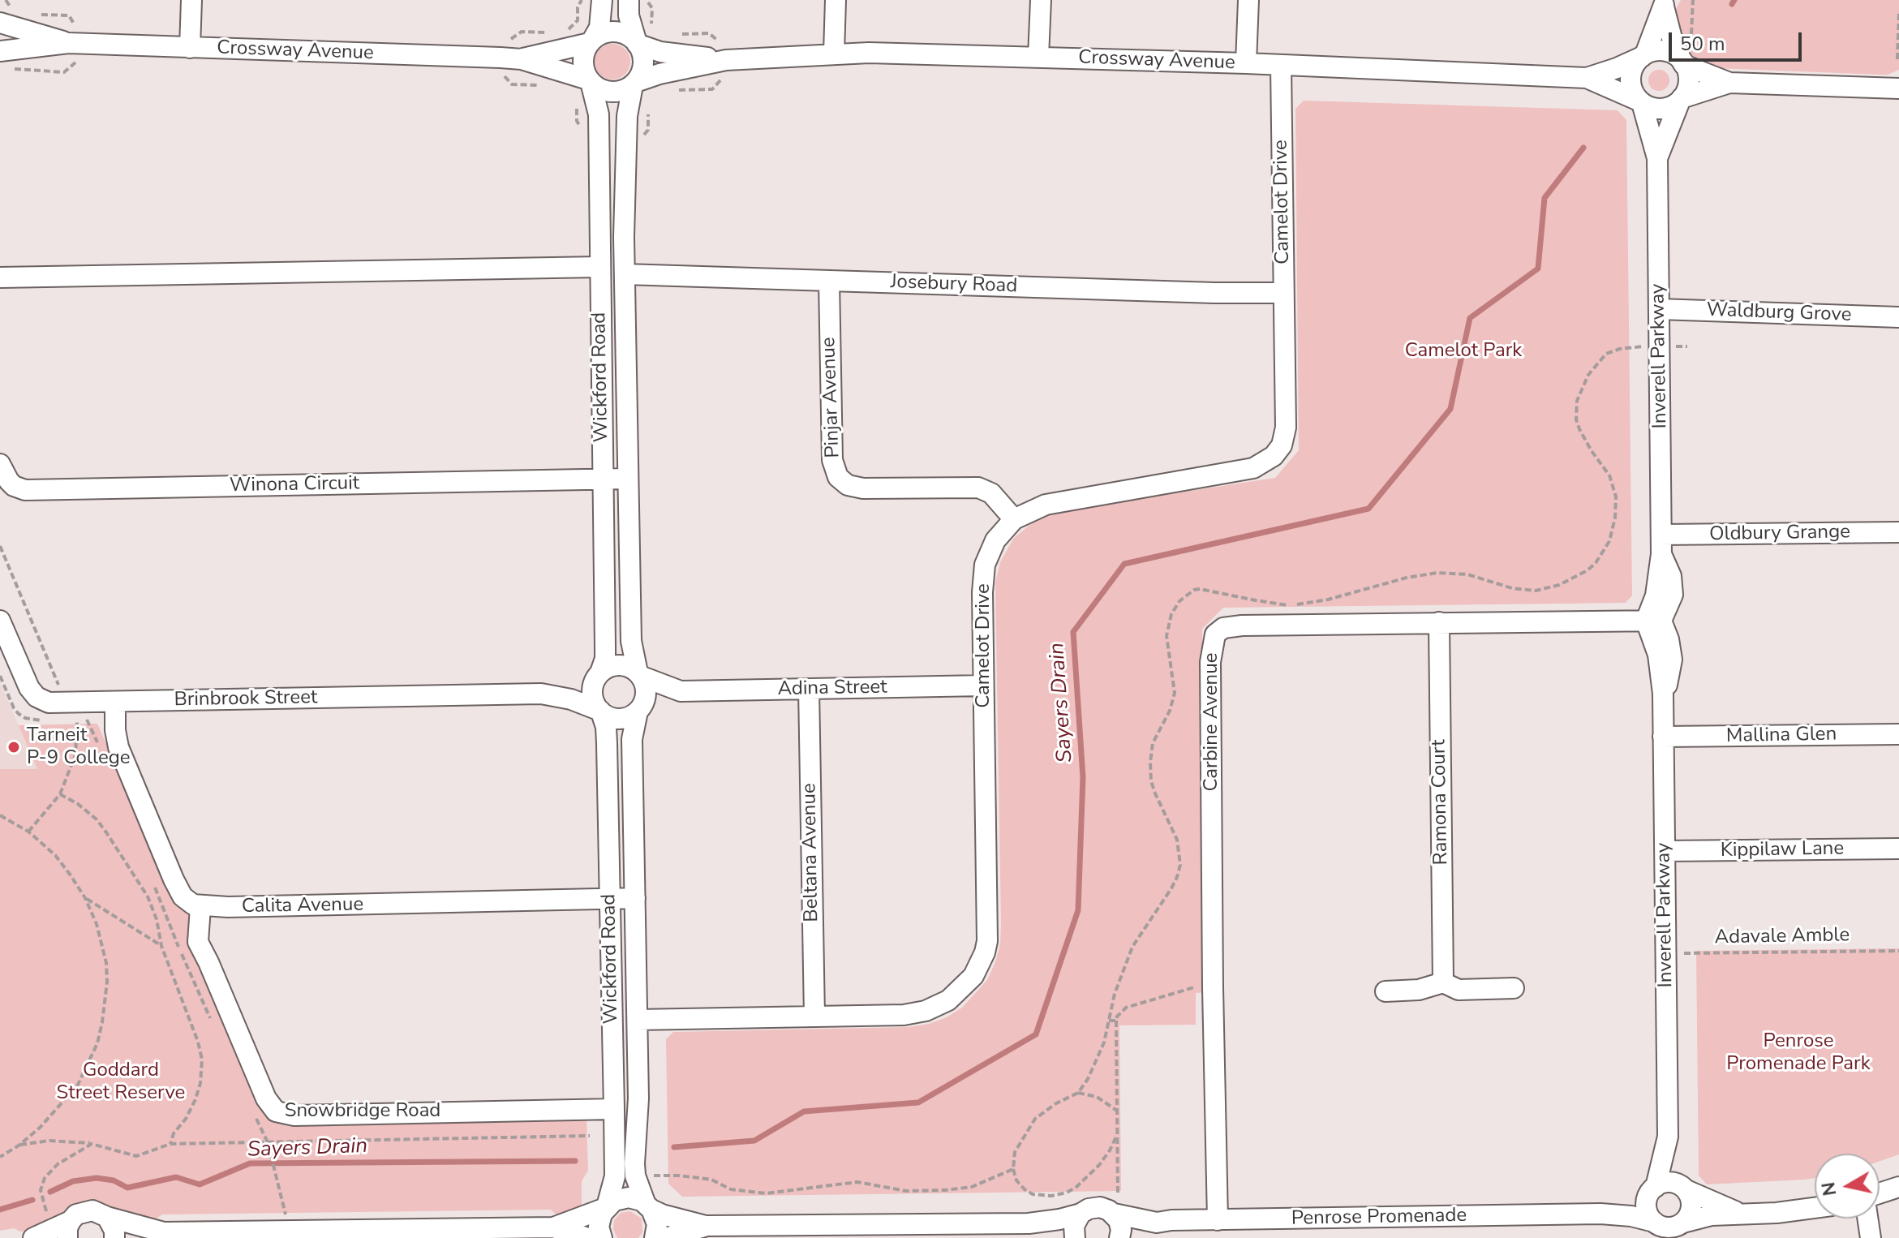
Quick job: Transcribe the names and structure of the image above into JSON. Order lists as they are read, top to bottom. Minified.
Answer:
{"streets":{"street":["Crossway Avenue","Camelot Drive","Josebury Road","Waldburg Grove","Inverell Parkway","Wickford Road","Pinjar Avenue","Winona Circuit","Oldbury Grange","Adina Street","Brinbrook Street","Carbine Avenue","Mallina Glen","Ramona Court","Kippilaw Lane","Beltana Avenue","Calita Avenue","Snowbridge Road","Penrose Promenade"],"path":["Adavale Amble"]},"crossings":[["Crossway Avenue","Camelot Drive"],["Crossway Avenue","Inverell Parkway"],["Crossway Avenue","Wickford Road"],["Camelot Drive","Josebury Road"],["Camelot Drive","Wickford Road"],["Camelot Drive","Pinjar Avenue"],["Camelot Drive","Adina Street"],["Camelot Drive","Beltana Avenue"],["Josebury Road","Wickford Road"],["Josebury Road","Pinjar Avenue"],["Waldburg Grove","Inverell Parkway"],["Inverell Parkway","Oldbury Grange"],["Inverell Parkway","Carbine Avenue"],["Inverell Parkway","Mallina Glen"],["Inverell Parkway","Kippilaw Lane"],["Inverell Parkway","Adavale Amble"],["Inverell Parkway","Penrose Promenade"],["Wickford Road","Winona Circuit"],["Wickford Road","Adina Street"],["Wickford Road","Brinbrook Street"],["Wickford Road","Calita Avenue"],["Wickford Road","Snowbridge Road"],["Adina Street","Brinbrook Street"],["Adina Street","Beltana Avenue"],["Carbine Avenue","Ramona Court"],["Carbine Avenue","Penrose Promenade"],["Calita Avenue","Snowbridge Road"]],"water":["Sayers Drain"],"parks":["Camelot Park","Penrose Promenade Park","Goddard Street Reserve"],"places":["Tarneit P-9 College"],"scale_bar":"50 m","north":"left"}
